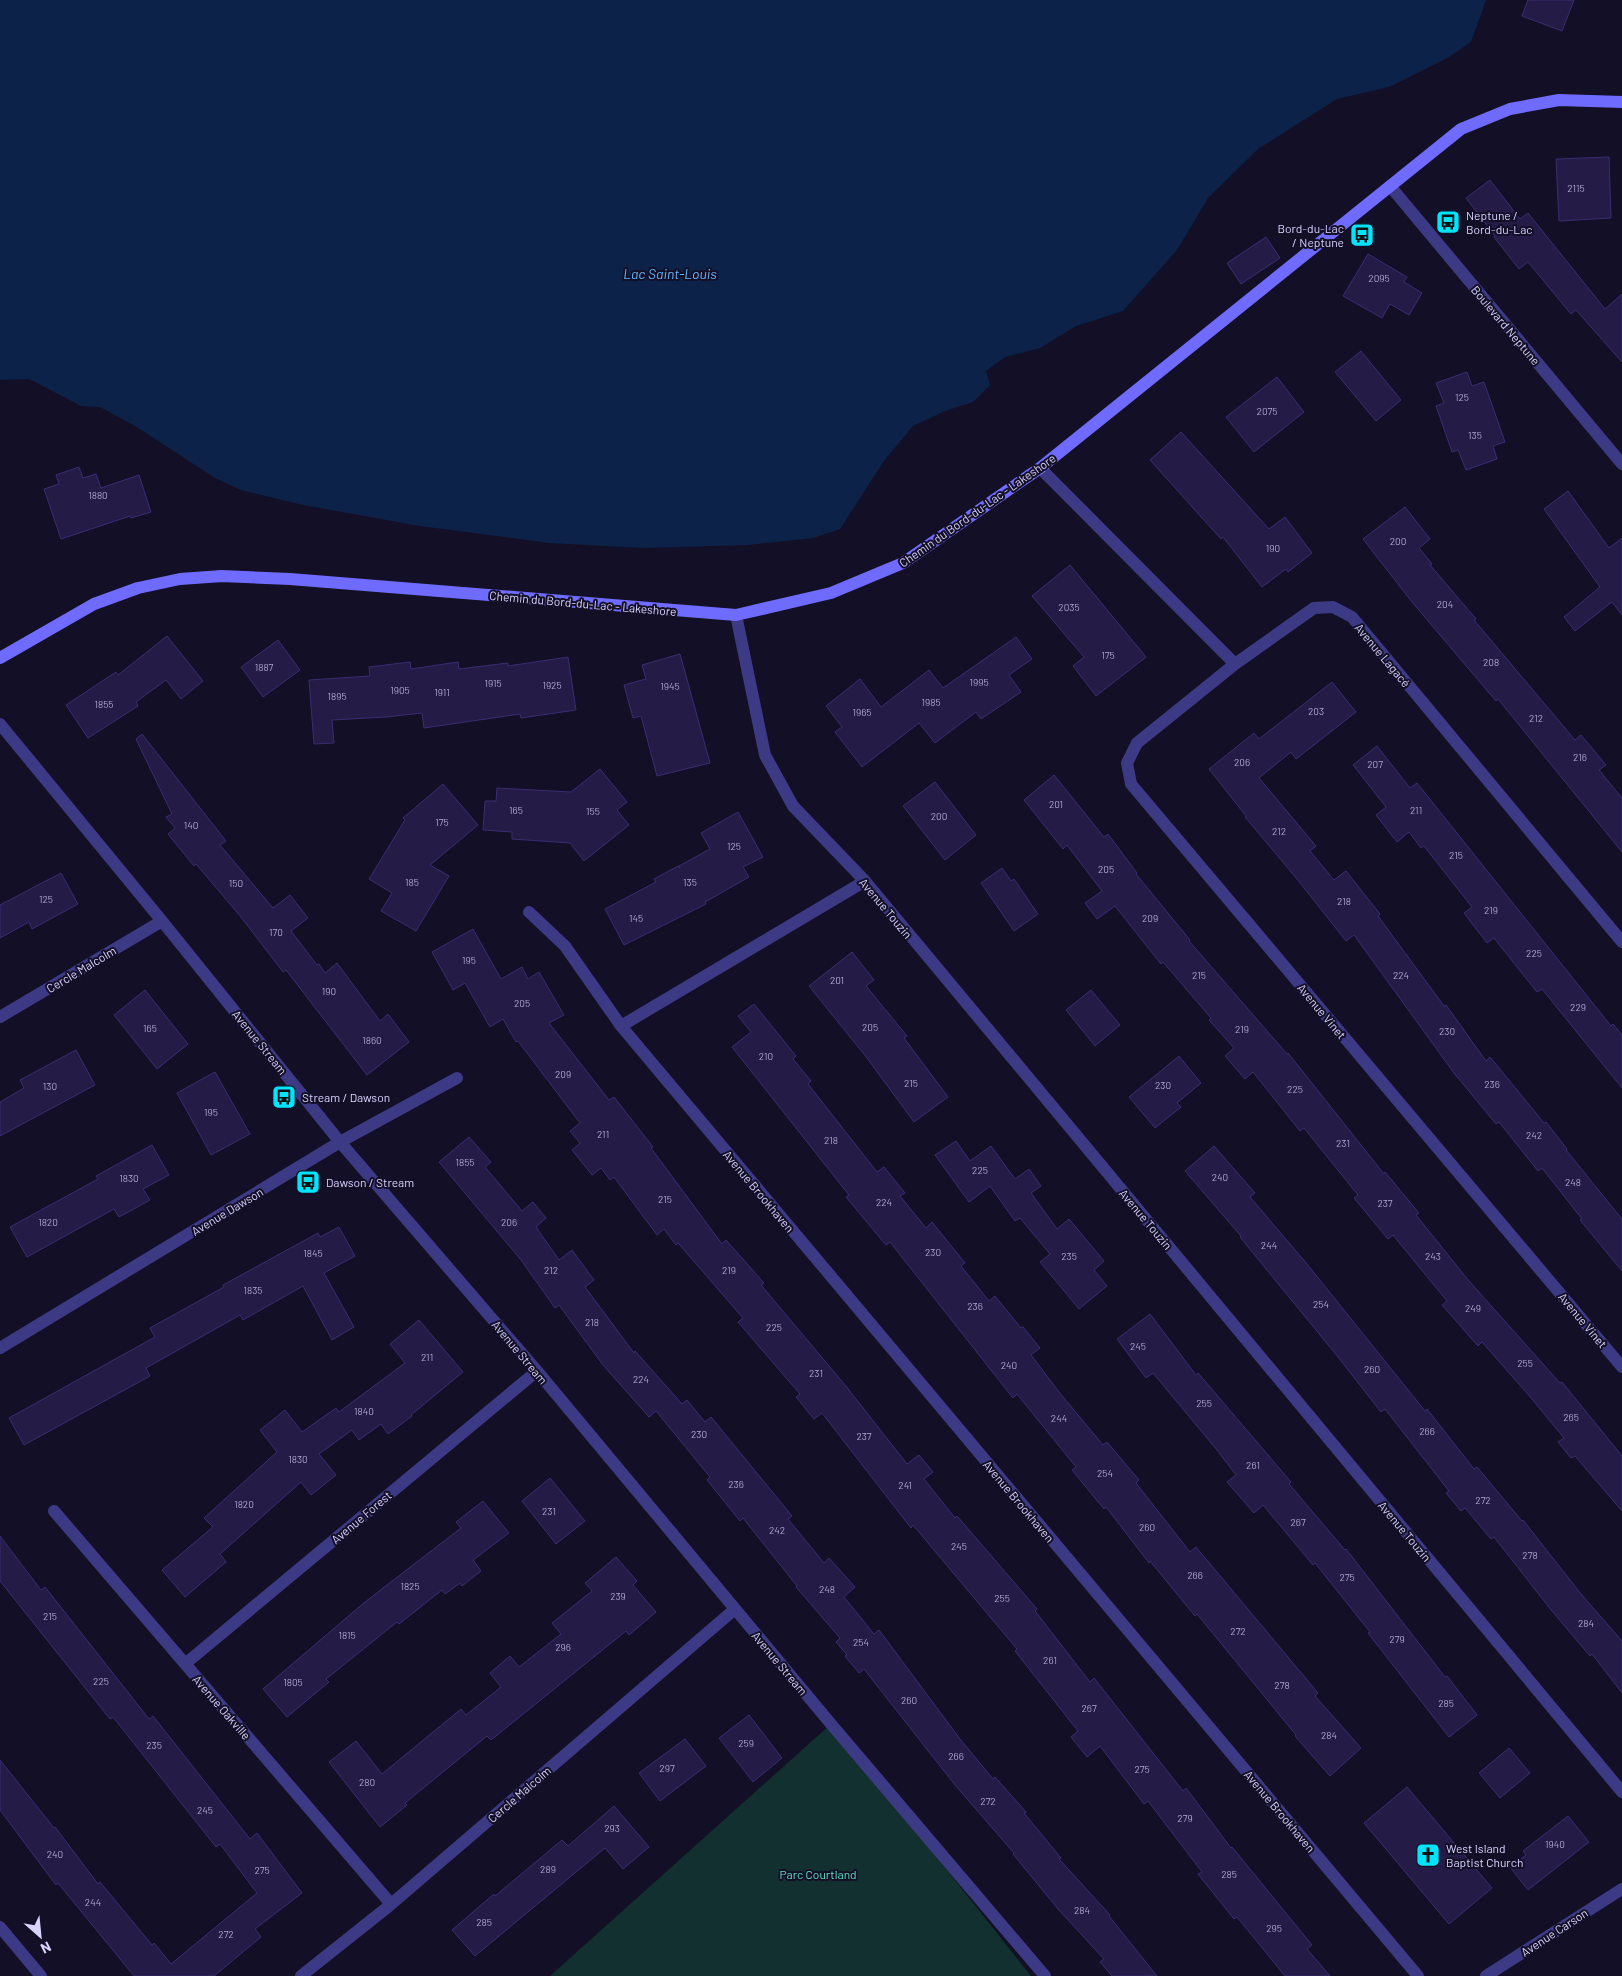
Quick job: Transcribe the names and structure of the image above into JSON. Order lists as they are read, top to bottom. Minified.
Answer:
{"streets":{"street":["Boulevard Neptune","Chemin du Bord-du-Lac - Lakeshore","Avenue Lagacé","Avenue Touzin","Cercle Malcolm","Avenue Vinet","Avenue Stream","Avenue Brookhaven","Avenue Dawson","Avenue Forest","Avenue Oakville","Avenue Carson"]},"crossings":[["Boulevard Neptune","Chemin du Bord-du-Lac - Lakeshore"],["Chemin du Bord-du-Lac - Lakeshore","Avenue Touzin"],["Avenue Lagacé","Avenue Vinet"],["Cercle Malcolm","Avenue Stream"],["Cercle Malcolm","Avenue Oakville"],["Avenue Stream","Avenue Dawson"],["Avenue Stream","Avenue Forest"],["Avenue Forest","Avenue Oakville"]],"water":["Lac Saint-Louis"],"parks":["Parc Courtland"],"places":{"bus stop":["Neptune / Bord-du-Lac","Bord-du-Lac / Neptune","Stream / Dawson","Dawson / Stream"],"church":["West Island Baptist Church"]},"house_numbers":["2115","2095","125","2075","135","1880","200","190","204","2035","175","208","1887","1995","1915","1925","1945","1905","1911","1895","1985","1855","203","1965","212","216","206","207","201","165","211","155","200","175","140","212","125","215","205","185","135","150","125","218","219","145","209","170","225","195","215","224","201","190","205","229","205","165","219","230","1860","210","209","215","236","230","130","225","195","211","242","218","231","1855","225","240","1830","248","215","224","237","1820","206","244","230","1845","235","243","212","219","1835","254","236","249","218","225","245","211","255","240","260","231","224","255","1840","265","244","266","230","237","1830","261","254","236","241","272","1820","231","267","260","242","245","278","266","275","1825","248","239","255","215","284","272","1815","279","254","296","261","225","1805","278","260","285","267","284","259","235","266","297","275","280","272","245","279","293","1940","240","289","275","285","244","284","285","295","272"],"north":"bottom right"}
